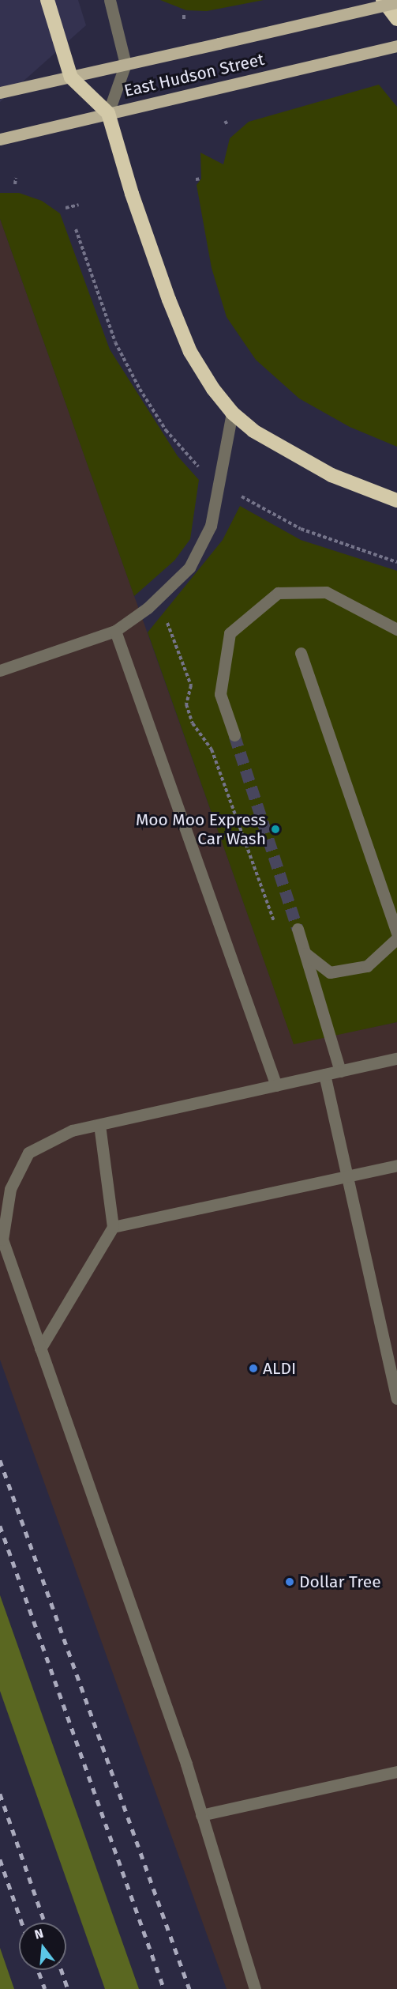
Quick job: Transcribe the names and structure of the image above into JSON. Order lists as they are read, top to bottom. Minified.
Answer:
{"streets":{"main road":["East Hudson Street"]},"places":["Moo Moo Express Car Wash","ALDI","Dollar Tree"],"north":"top"}
